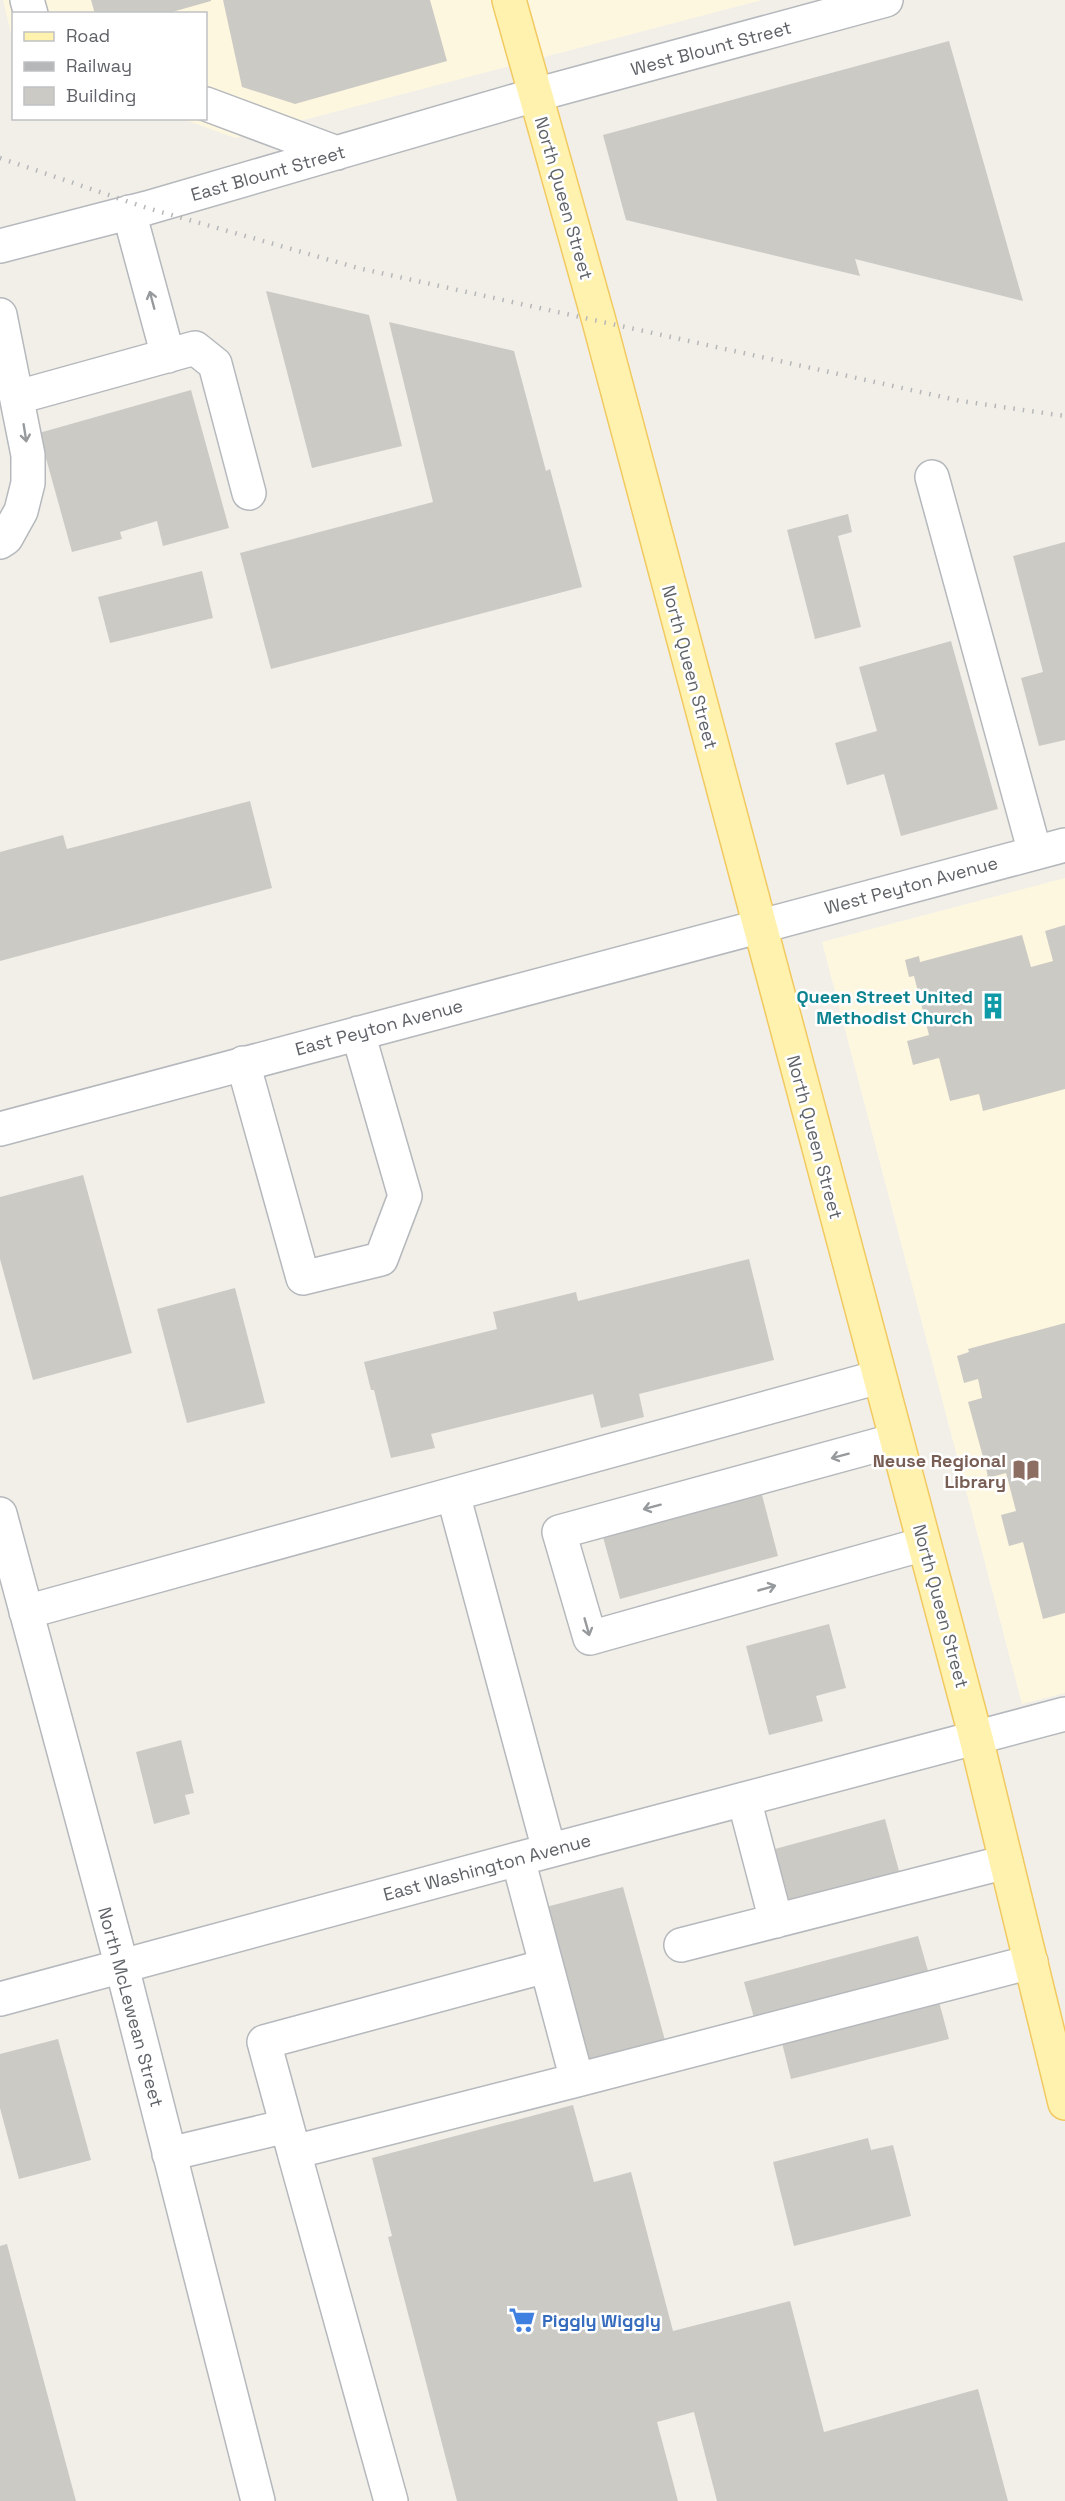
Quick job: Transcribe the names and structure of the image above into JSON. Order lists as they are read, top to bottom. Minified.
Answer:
{"streets":{"main road":["North Queen Street"],"street":["West Blount Street","East Blount Street","West Peyton Avenue","East Peyton Avenue","East Washington Avenue","North McLewean Street"]},"crossings":[["West Blount Street","East Blount Street"],["West Blount Street","North Queen Street"],["East Blount Street","North Queen Street"],["North Queen Street","West Peyton Avenue"],["North Queen Street","East Peyton Avenue"],["North Queen Street","East Washington Avenue"],["West Peyton Avenue","East Peyton Avenue"],["East Washington Avenue","North McLewean Street"]],"places":{"building":["Queen Street United Methodist Church"],"library":["Neuse Regional Library"],"supermarket":["Piggly Wiggly"]},"legend":["Road","Railway","Building"]}
